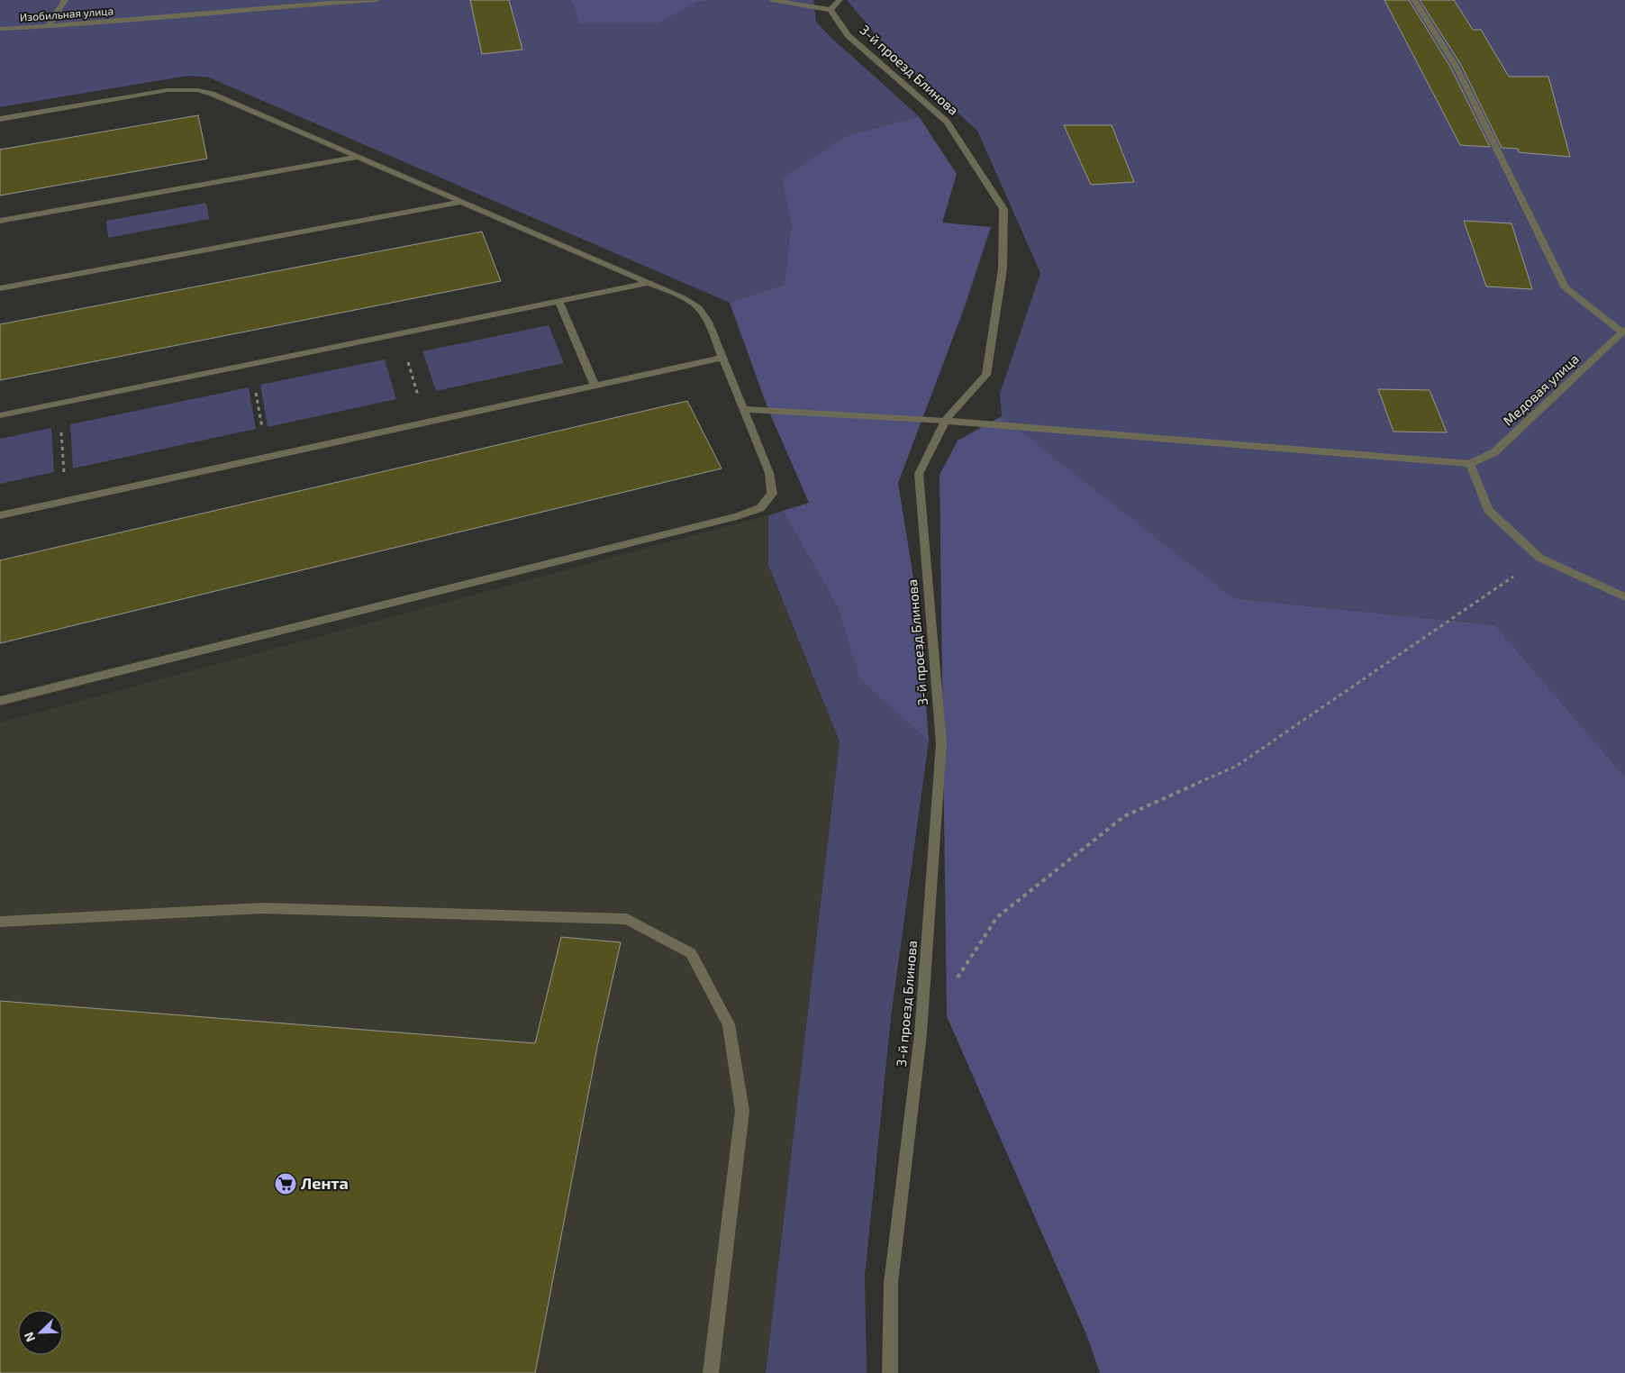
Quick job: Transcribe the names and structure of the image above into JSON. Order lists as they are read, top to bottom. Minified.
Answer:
{"streets":{"street":["Изобильная улица","3-й проезд Блинова","Медовая улица"]},"places":{"supermarket":["Лента"]},"north":"bottom left"}
